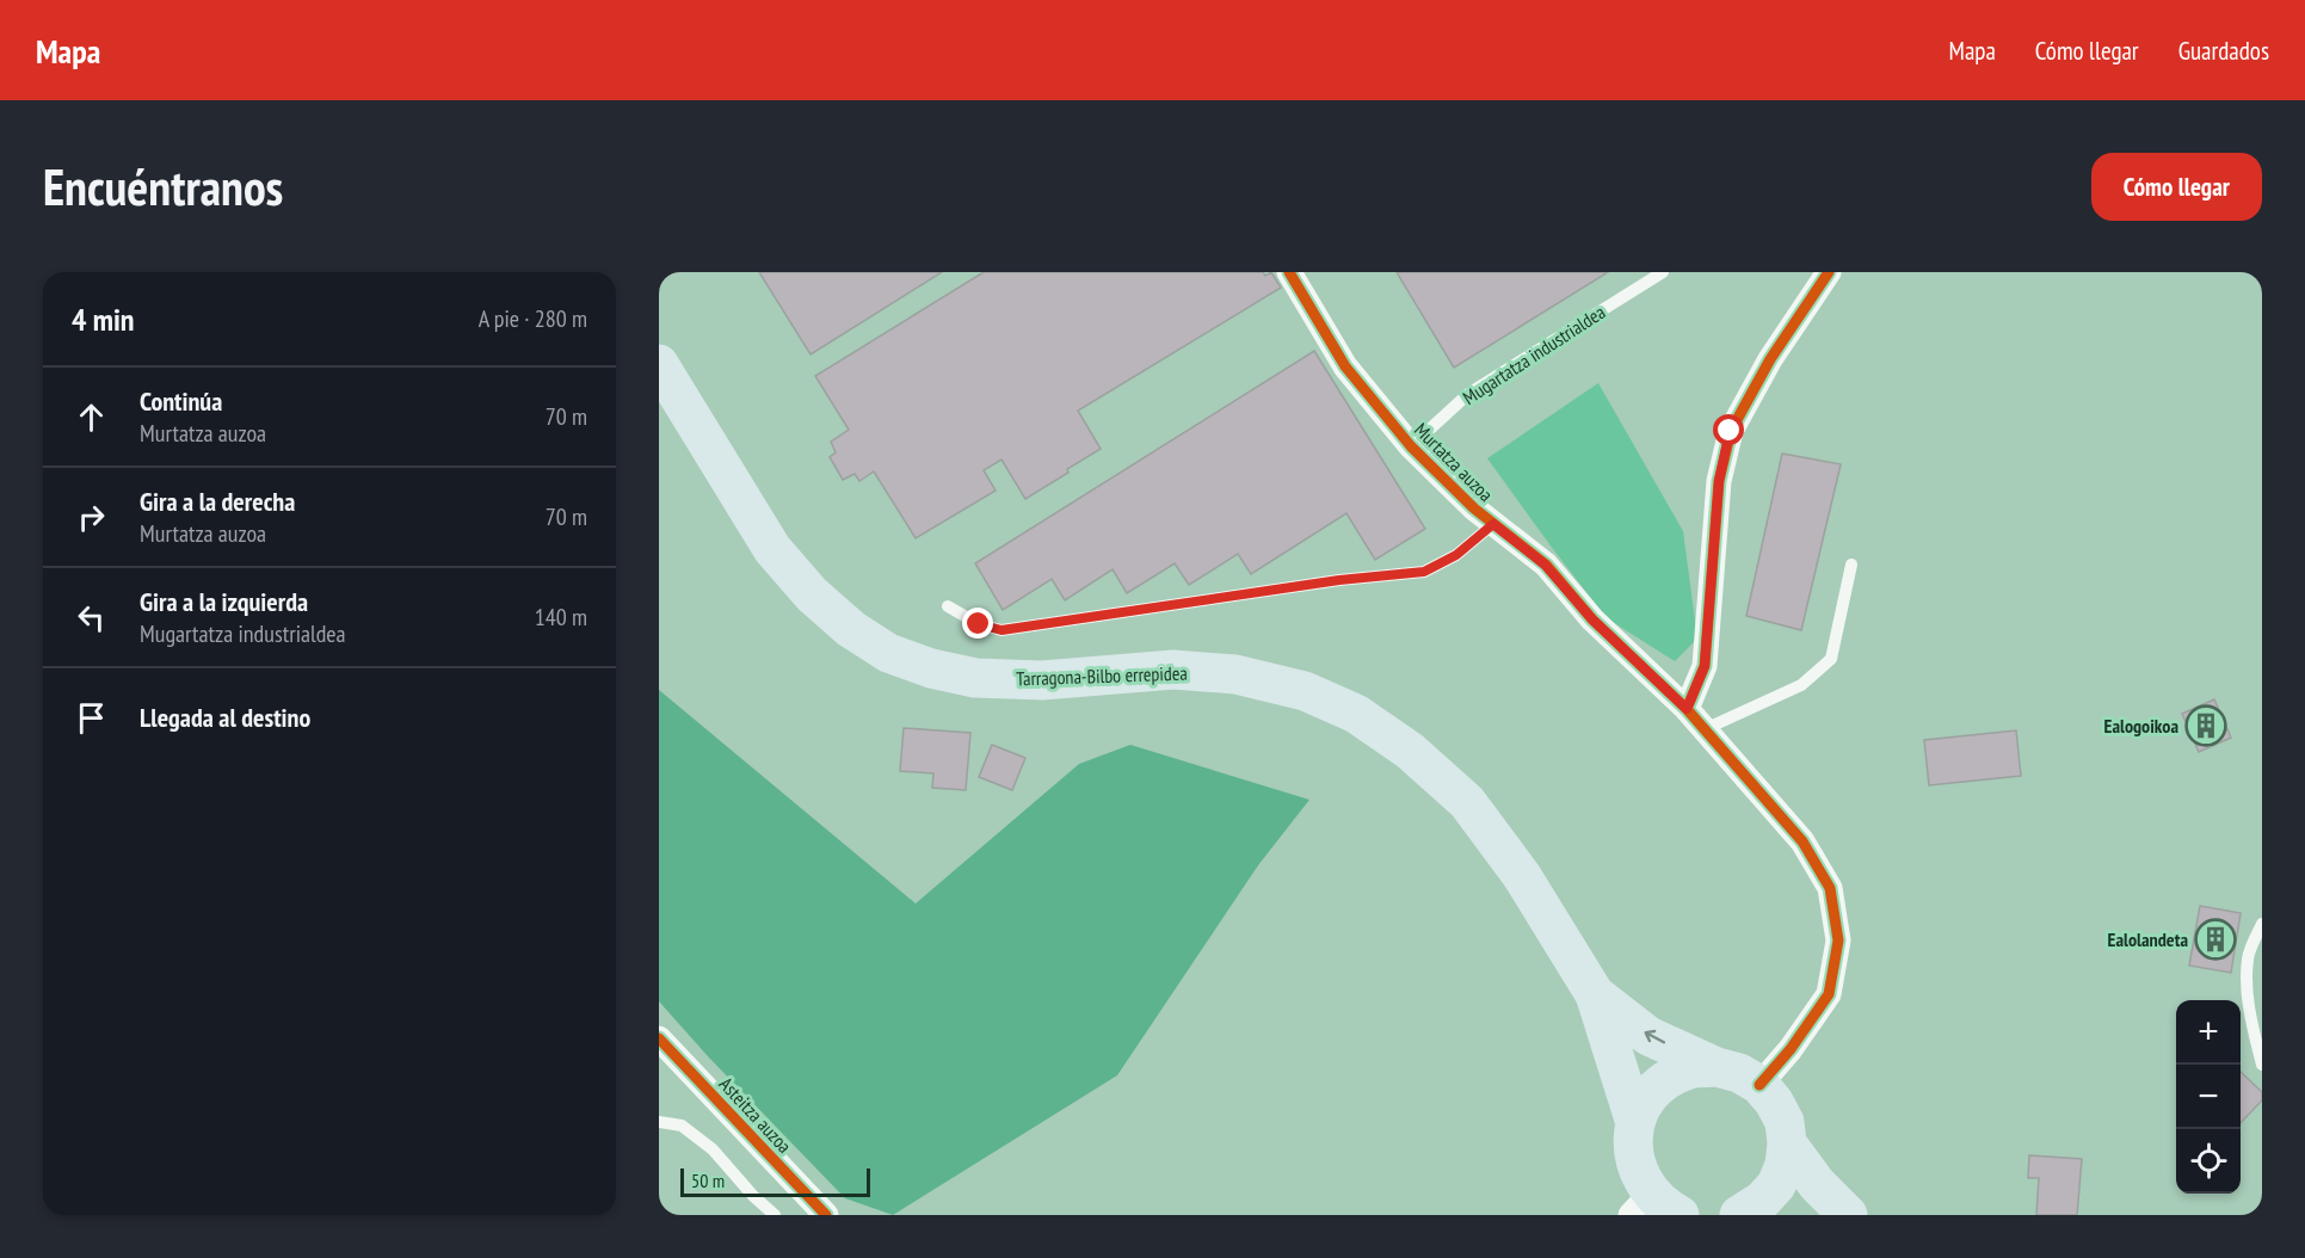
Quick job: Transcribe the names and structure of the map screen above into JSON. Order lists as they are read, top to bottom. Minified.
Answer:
{"streets":{"highway":["Tarragona-Bilbo errepidea"],"street":["Murtatza auzoa","Asteitza auzoa"],"lane":["Mugartatza industrialdea"]},"crossings":[["Mugartatza industrialdea","Murtatza auzoa"],["Murtatza auzoa","Tarragona-Bilbo errepidea"]],"places":{"building":["Ealogoikoa","Ealolandeta"]},"scale_bar":"50 m","page":{"header":"Mapa","nav":["Mapa","Cómo llegar","Guardados"],"buttons":"Cómo llegar","title":"Encuéntranos","heading":["4 min","A pie · 280 m"],"list":[["Continúa","Murtatza auzoa","70 m"],["Gira a la derecha","Murtatza auzoa","70 m"],["Gira a la izquierda","Mugartatza industrialdea","140 m"],"Llegada al destino"],"map_buttons":["+","−"],"scale":"50 m"}}
